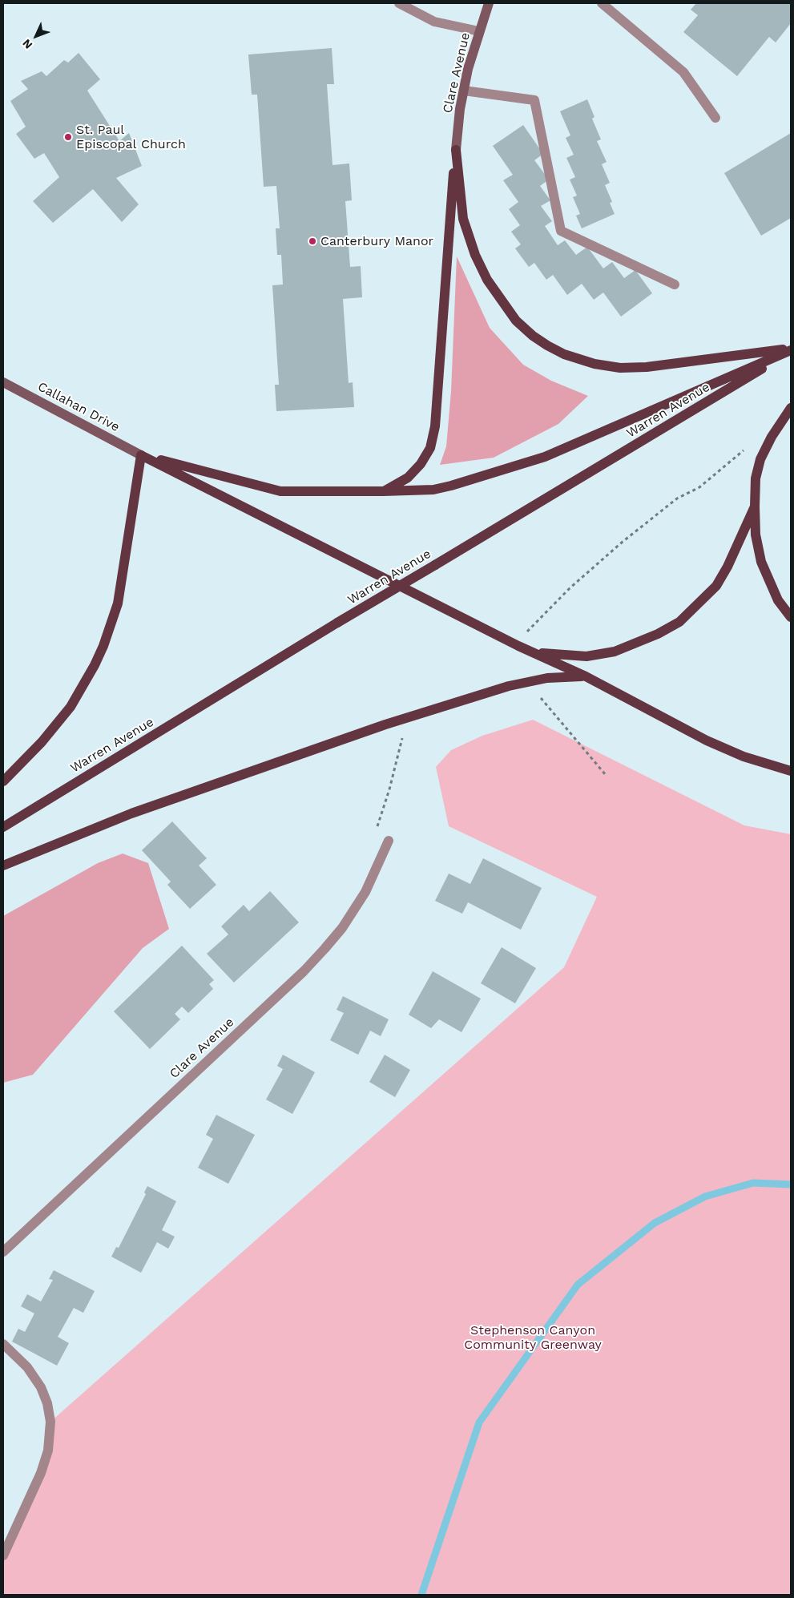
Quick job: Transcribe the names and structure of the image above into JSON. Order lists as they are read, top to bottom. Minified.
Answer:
{"streets":{"main road":["Warren Avenue"],"street":["Clare Avenue","Callahan Drive"]},"parks":["Stephenson Canyon Community Greenway"],"places":["St. Paul Episcopal Church","Canterbury Manor"],"north":"bottom left"}
